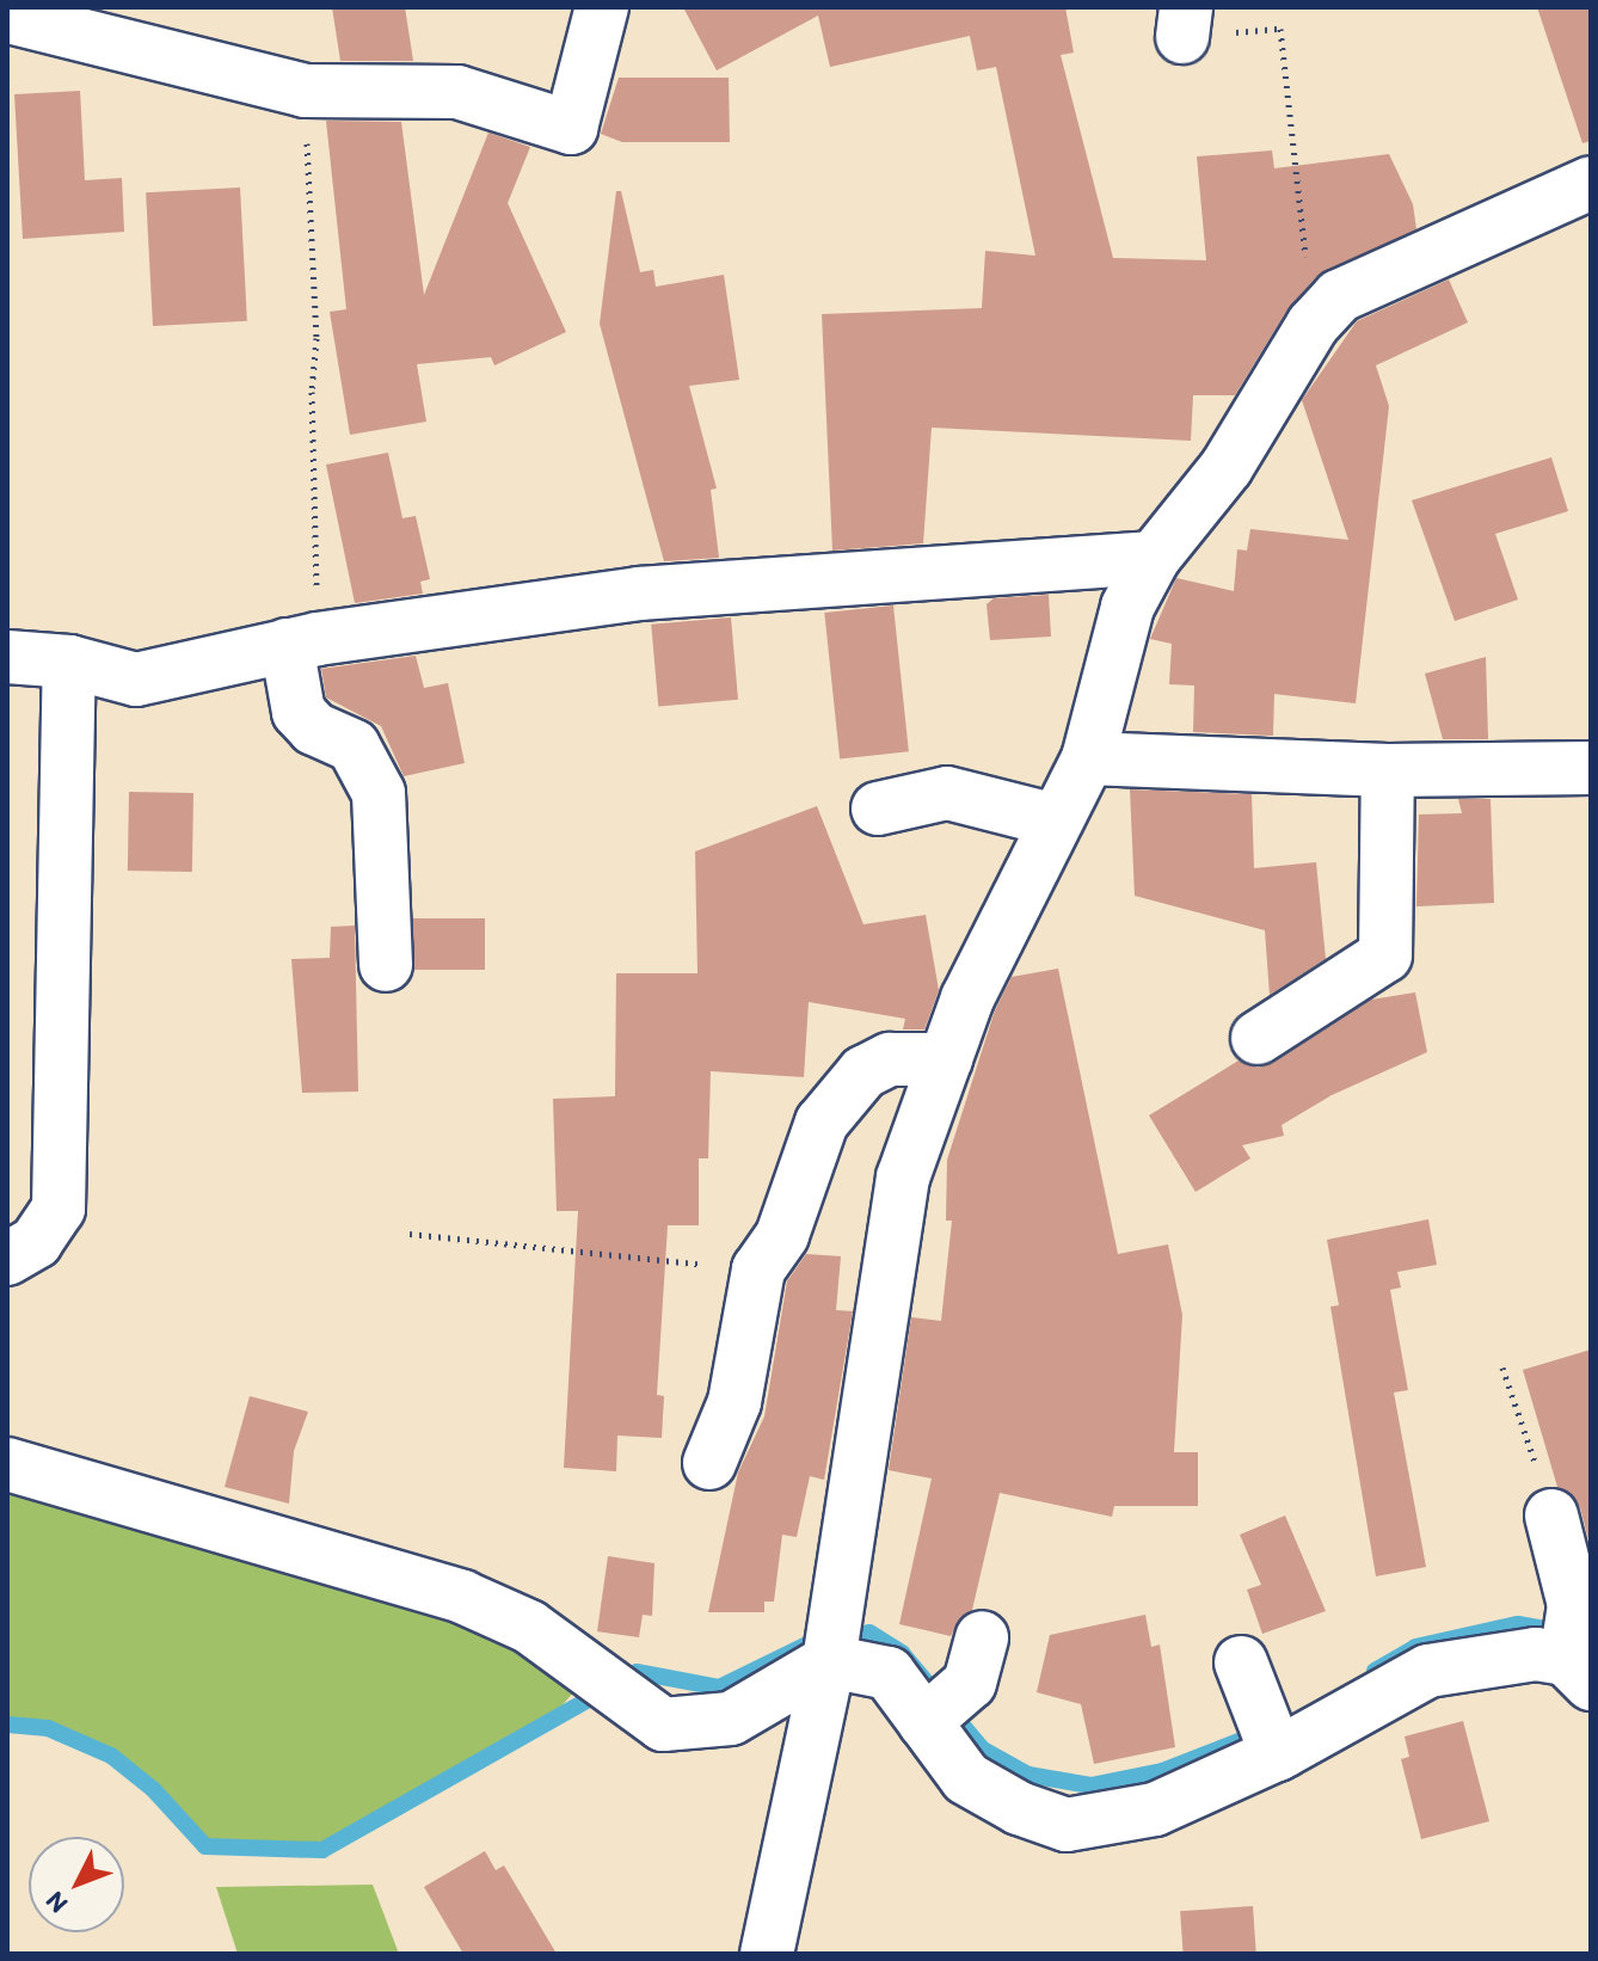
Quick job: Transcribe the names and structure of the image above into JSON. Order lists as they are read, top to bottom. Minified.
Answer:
{"north":"bottom left"}
